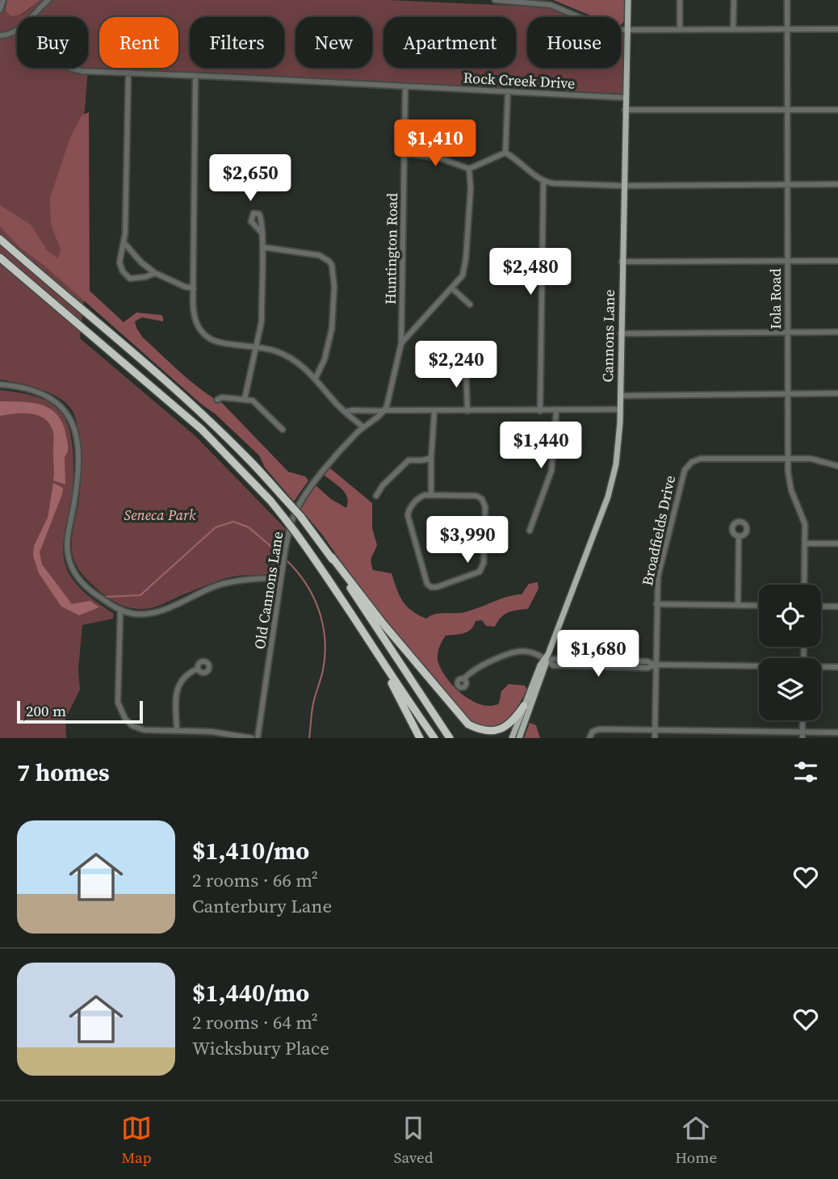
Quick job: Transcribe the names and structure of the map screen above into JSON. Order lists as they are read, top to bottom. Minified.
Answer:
{"streets":{"main road":["Cannons Lane"],"street":["Rock Creek Drive","Huntington Road","Iola Road","Broadfields Drive","Old Cannons Lane"]},"crossings":[["Rock Creek Drive","Huntington Road"],["Rock Creek Drive","Cannons Lane"],["Huntington Road","Old Cannons Lane"],["Iola Road","Broadfields Drive"]],"parks":["Seneca Park"],"scale_bar":"200 m","page":{"chip":["Buy","Rent","Filters","New","Apartment","House"],"price":["$1,410","$2,650","$2,480","$2,240","$1,440","$3,990","$1,680"],"scale":"200 m","heading":"7 homes","list":[{"name":"$1,410/mo","note":"2 rooms · 66 m² · Canterbury Lane"},{"name":"$1,440/mo","note":"2 rooms · 64 m² · Wicksbury Place"}],"tabs":["Map","Saved","Home"]}}
